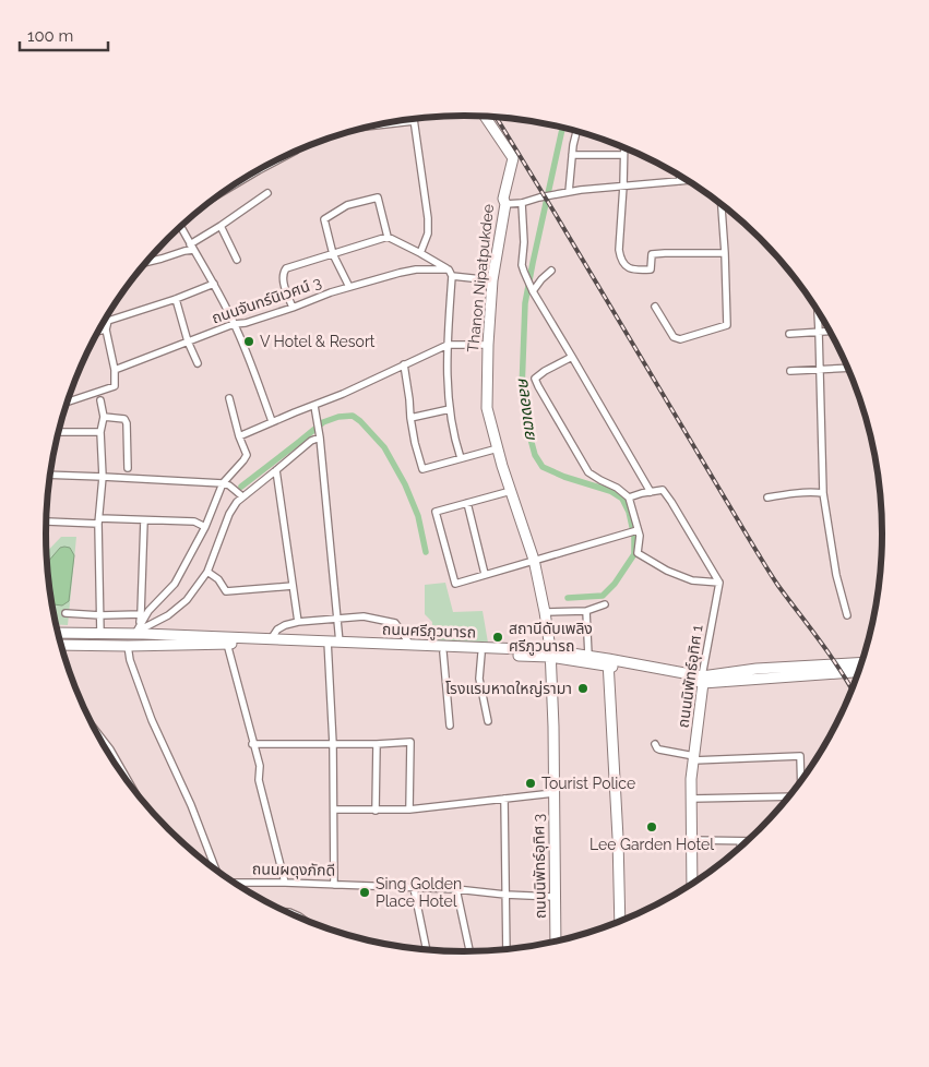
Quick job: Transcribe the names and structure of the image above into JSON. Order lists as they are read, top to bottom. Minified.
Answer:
{"streets":{"main road":["Thanon Nipatpukdee","ถนนศรีภูวนารถ","ถนนนิพัทธ์อุทิศ 1","ถนนนิพัทธ์อุทิศ 3"],"street":["ถนนจันทร์นิเวศน์ 3","ถนนผดุงภักดี"]},"crossings":[["Thanon Nipatpukdee","ถนนจันทร์นิเวศน์ 3"],["Thanon Nipatpukdee","ถนนศรีภูวนารถ"],["Thanon Nipatpukdee","ถนนนิพัทธ์อุทิศ 3"],["ถนนศรีภูวนารถ","ถนนนิพัทธ์อุทิศ 1"],["ถนนศรีภูวนารถ","ถนนนิพัทธ์อุทิศ 3"],["ถนนศรีภูวนารถ","ถนนผดุงภักดี"],["ถนนนิพัทธ์อุทิศ 3","ถนนผดุงภักดี"]],"water":["คลองเตย"],"places":["V Hotel & Resort","สถานีดับเพลิง ศรีภูวนารถ","โรงแรมหาดใหญ่รามา","Tourist Police","Lee Garden Hotel","Sing Golden Place Hotel"],"scale_bar":"100 m"}
